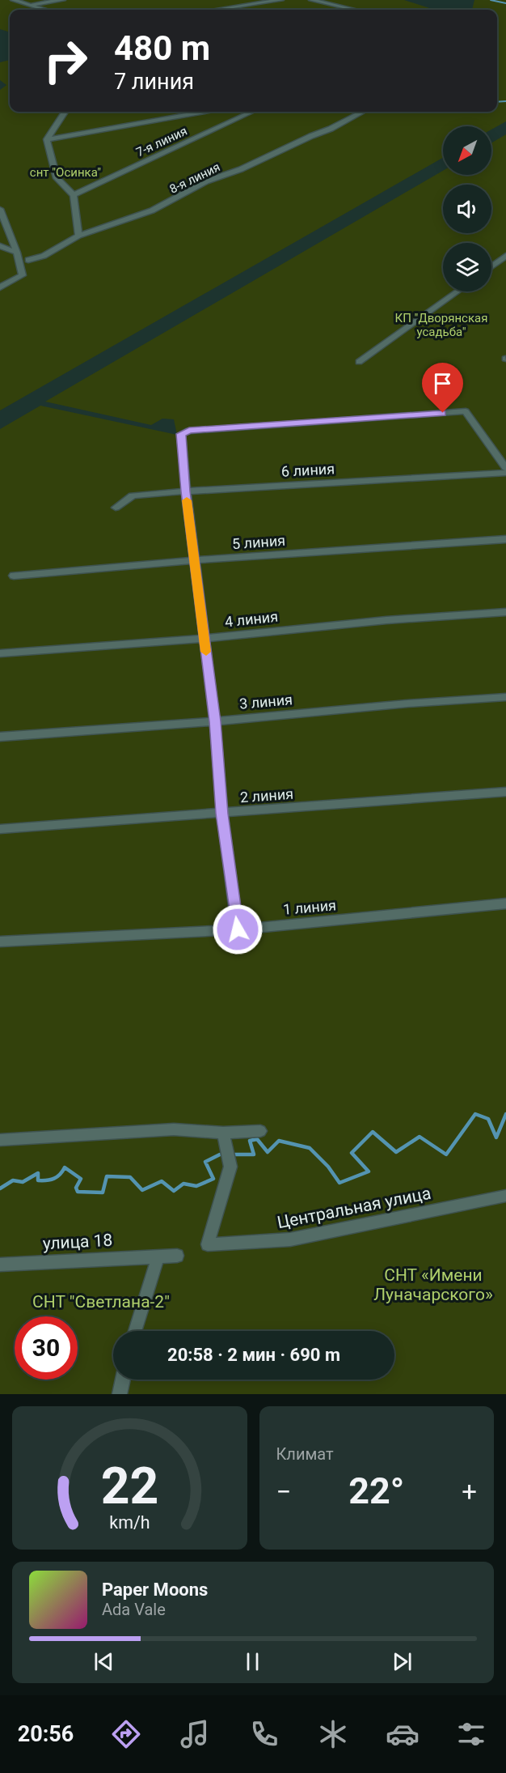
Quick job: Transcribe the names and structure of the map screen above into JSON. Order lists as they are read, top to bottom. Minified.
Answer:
{"streets":{"street":["7-я линия","8-я линия","6 линия","5 линия","4 линия","3 линия","2 линия","1 линия","Центральная улица","улица 18"]},"parks":["снт \"Осинка\"","КП \"Дворянская усадьба\"","СНТ «Имени Луначарского»","СНТ \"Светлана-2\""],"north":"bottom left","page":{"turn":["480 m","7 линия"],"limit":"30","trip":"20:58 · 2 мин · 690 m","tile":"Климат","heat":["−","22°","+"],"song":["Paper Moons","Ada Vale"],"tabs":"20:56","gauge":["22","km/h"]}}
